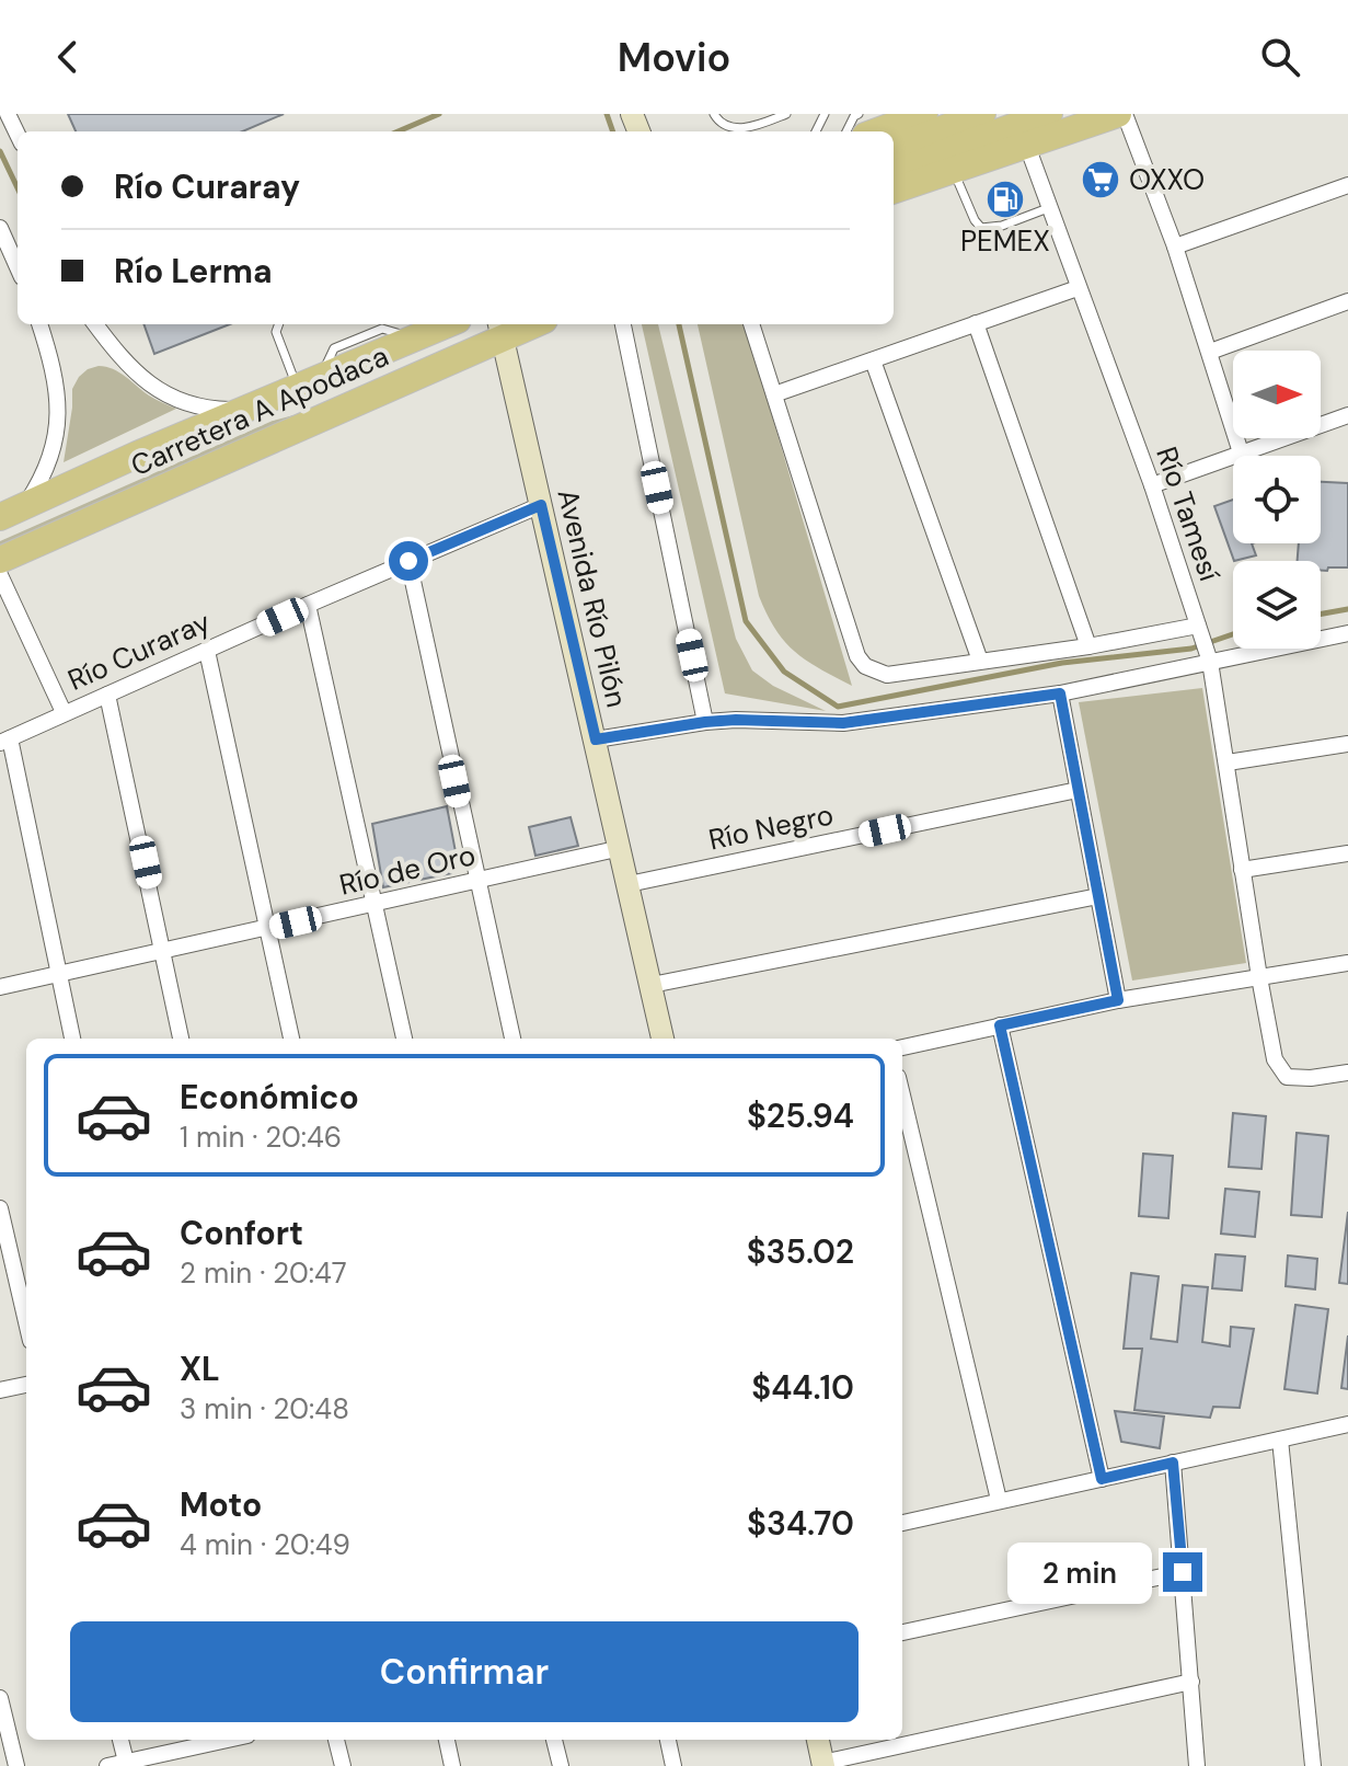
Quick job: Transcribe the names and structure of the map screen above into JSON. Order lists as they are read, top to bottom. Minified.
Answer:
{"streets":{"main road":["Carretera A Apodaca","Avenida Río Pilón"],"street":["Río Tamesí","Río Curaray","Río Negro","Río de Oro"]},"crossings":[["Carretera A Apodaca","Avenida Río Pilón"],["Avenida Río Pilón","Río Curaray"],["Avenida Río Pilón","Río Negro"],["Avenida Río Pilón","Río de Oro"]],"places":{"supermarket":["OXXO"],"fuel station":["PEMEX"]},"north":"right","page":{"header":"Movio","banner":["Río Curaray","Río Lerma"],"list":[{"name":"Económico","note":"1 min · 20:46","value":"$25.94"},{"name":"Confort","note":"2 min · 20:47","value":"$35.02"},{"name":"XL","note":"3 min · 20:48","value":"$44.10"},{"name":"Moto","note":"4 min · 20:49","value":"$34.70"}],"bubble":"2 min","buttons":"Confirmar"}}
